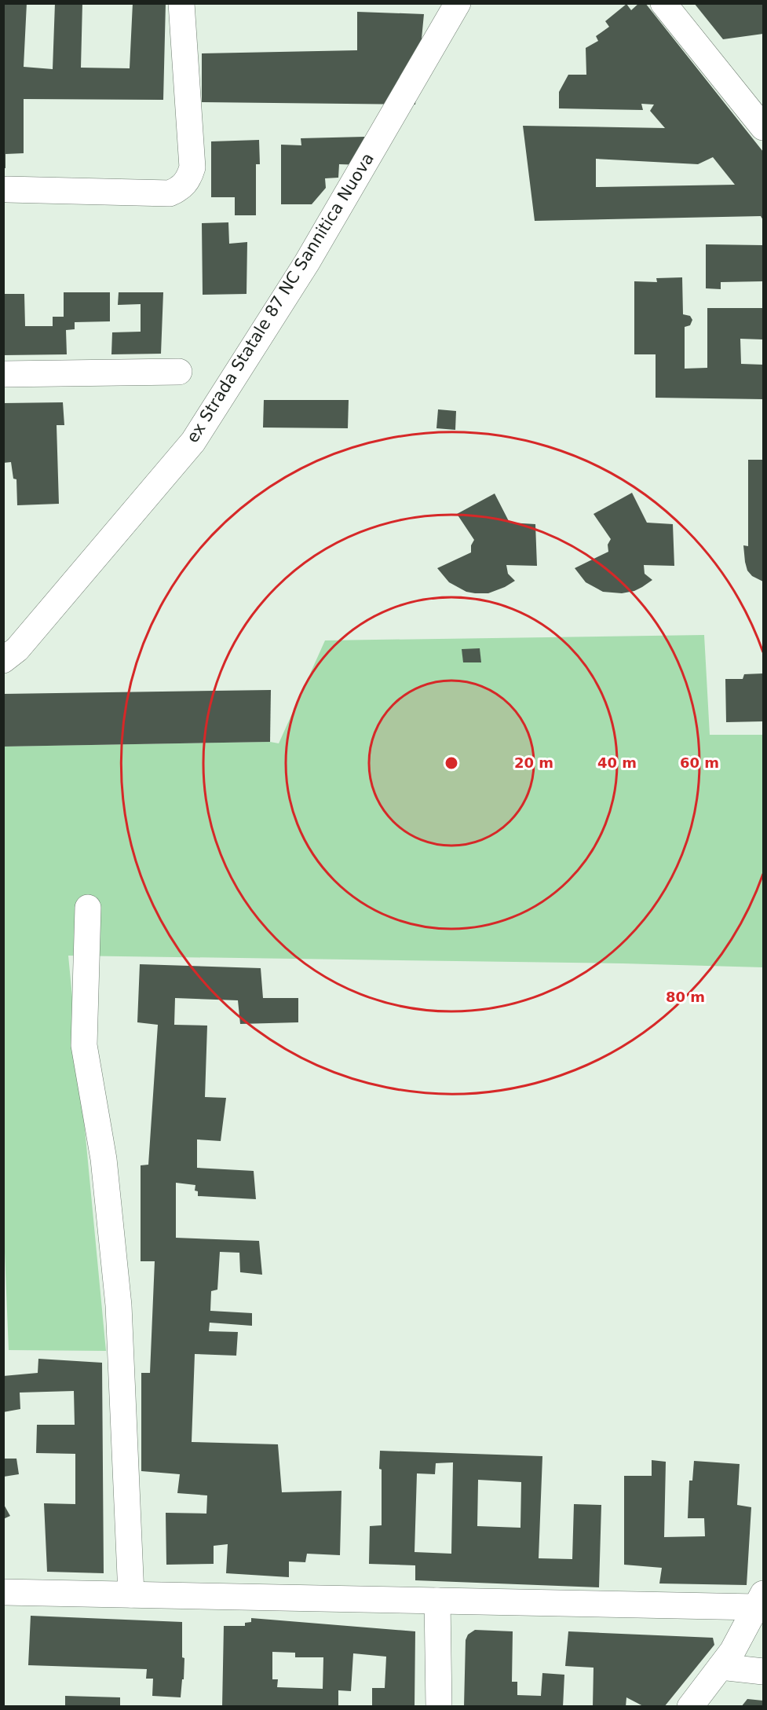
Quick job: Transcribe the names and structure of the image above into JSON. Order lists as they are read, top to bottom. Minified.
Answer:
{"streets":{"main road":["ex Strada Statale 87 NC Sannitica Nuova"]},"rings":["20 m","40 m","60 m","80 m"]}
